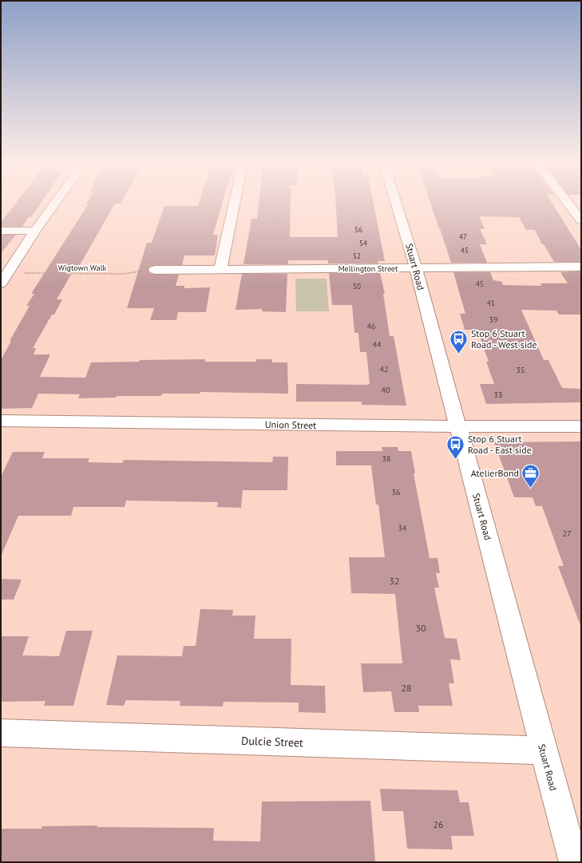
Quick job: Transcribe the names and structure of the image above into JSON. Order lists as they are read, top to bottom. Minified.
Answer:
{"streets":{"street":["Stuart Road","Mellington Street","Union Street","Dulcie Street"],"path":["Wigtown Walk"]},"crossings":[["Stuart Road","Mellington Street"],["Stuart Road","Union Street"],["Stuart Road","Dulcie Street"],["Wigtown Walk","Mellington Street"]],"places":{"bus stop":["Stop 6 Stuart Road - West side","Stop 6 Stuart Road - East side"],"office":["AtelierBond"]},"house_numbers":["56","47","54","45","52","45","50","41","39","46","44","42","35","40","33","38","36","34","27","32","30","28","26"]}
